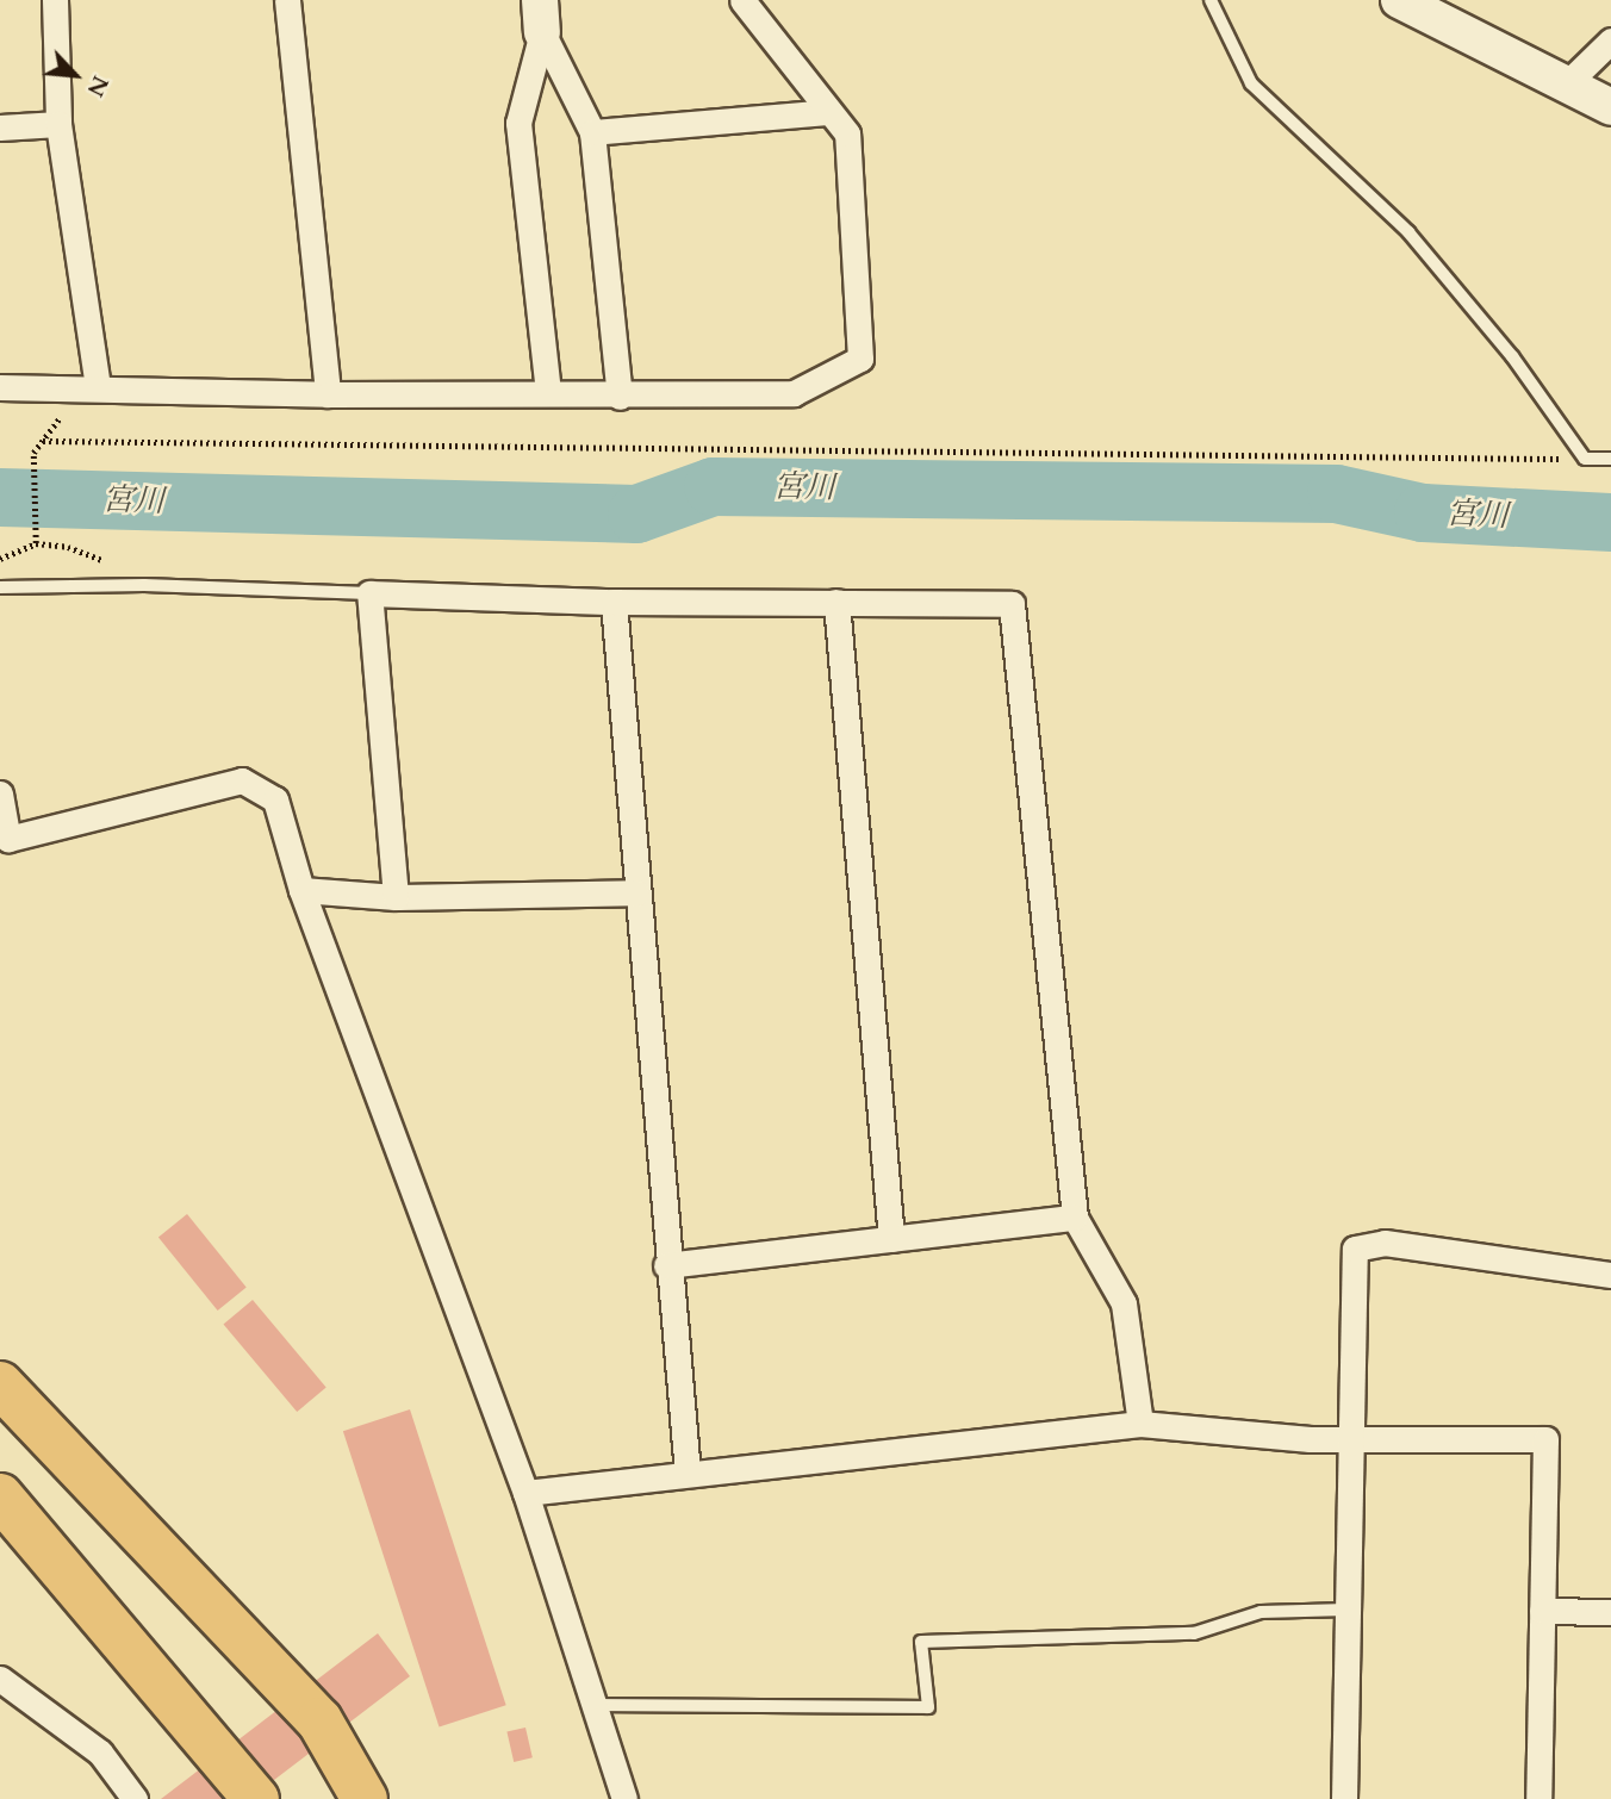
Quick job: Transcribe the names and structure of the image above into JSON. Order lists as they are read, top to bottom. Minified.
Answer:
{"water":["宮川"],"north":"bottom right"}
